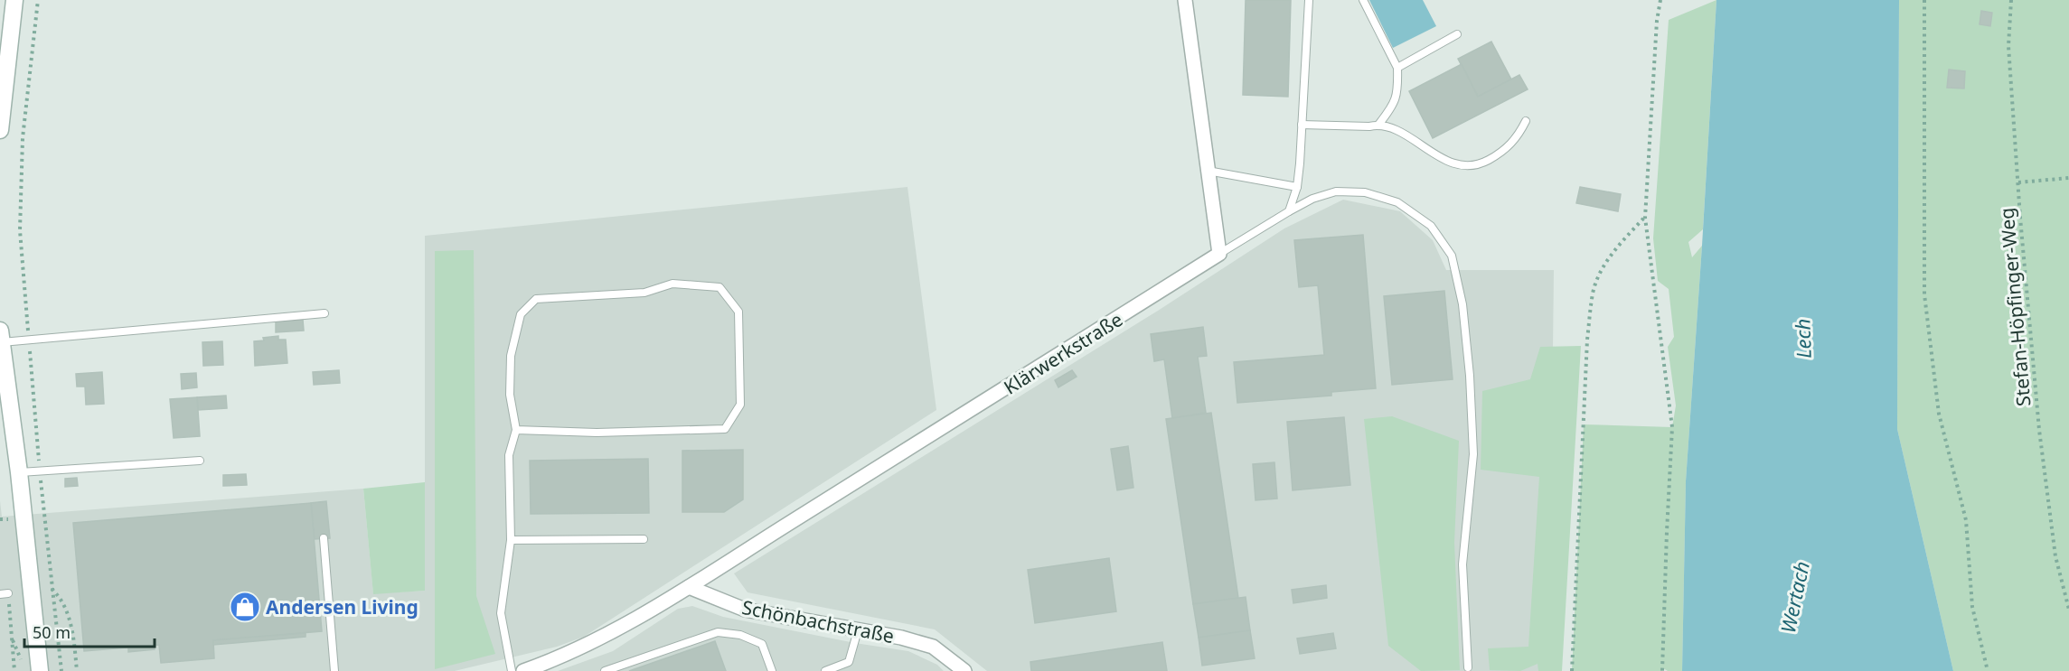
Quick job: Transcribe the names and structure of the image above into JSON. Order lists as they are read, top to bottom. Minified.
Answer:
{"streets":{"street":["Klärwerkstraße","Schönbachstraße"],"path":["Stefan-Höpfinger-Weg"]},"crossings":[["Klärwerkstraße","Schönbachstraße"]],"water":["Lech","Wertach"],"places":{"shop":["Andersen Living"]},"scale_bar":"50 m"}
